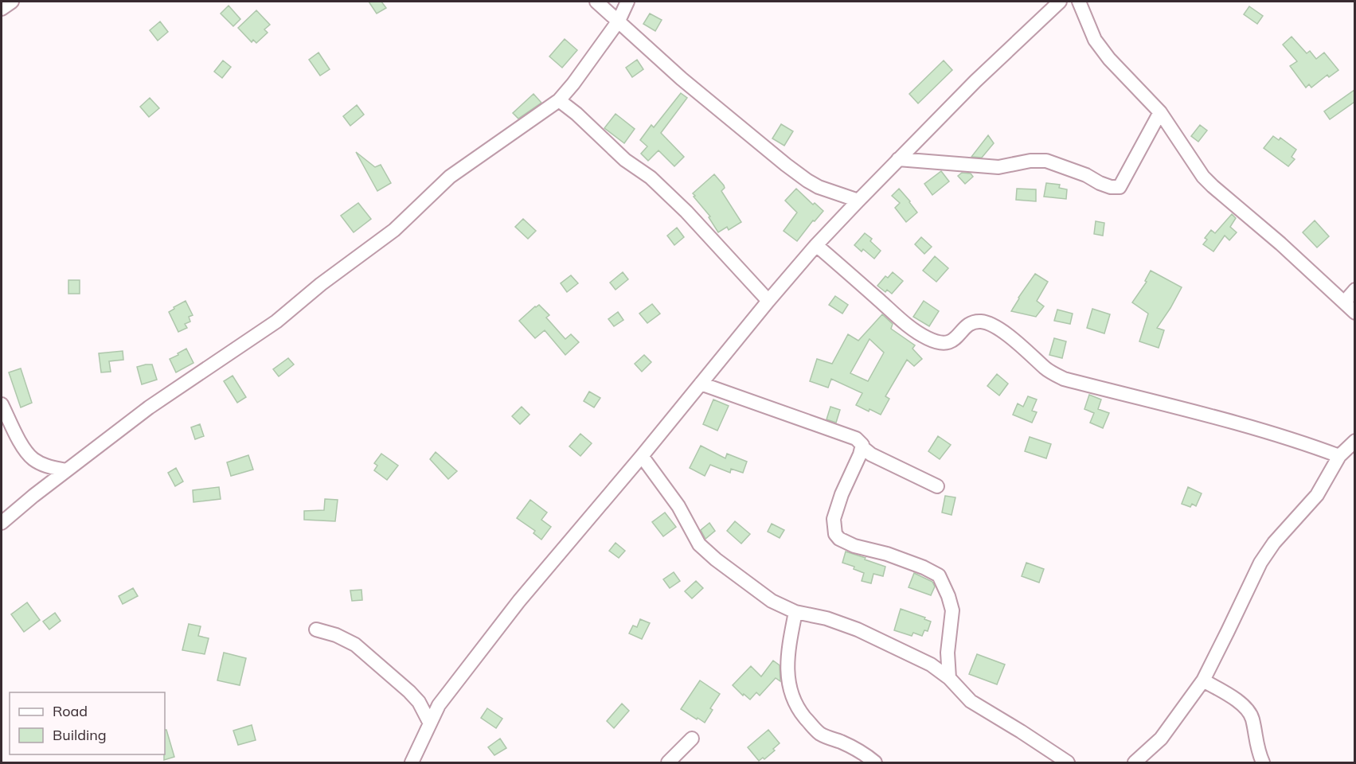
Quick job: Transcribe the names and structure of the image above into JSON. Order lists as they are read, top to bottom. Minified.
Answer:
{"legend":["Road","Building"]}
